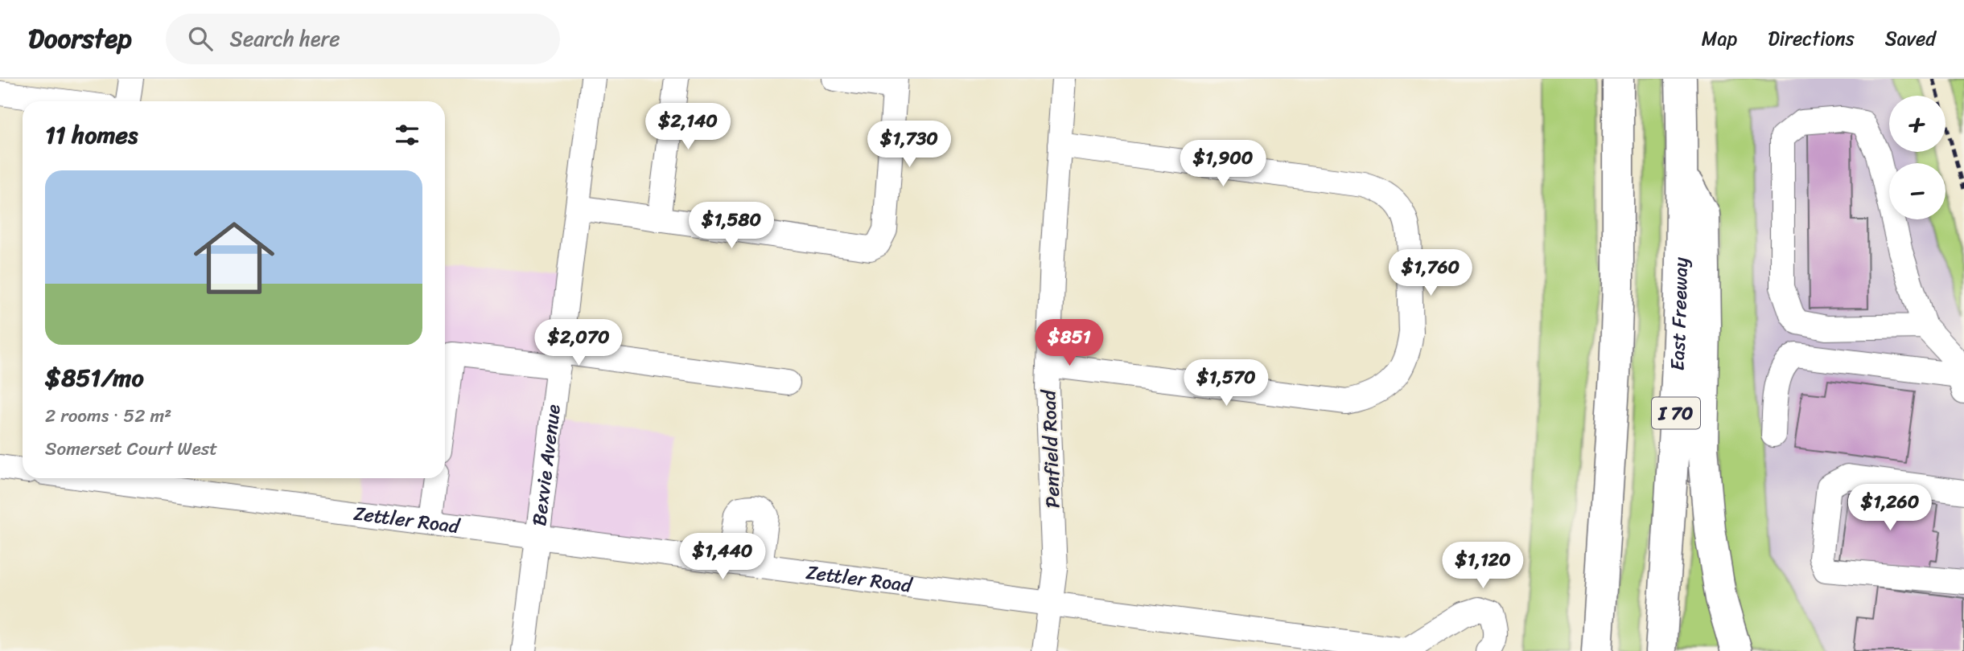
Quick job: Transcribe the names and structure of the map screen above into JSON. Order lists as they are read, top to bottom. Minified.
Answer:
{"streets":{"highway":["East Freeway","I 70"],"street":["Penfield Road","Bexvie Avenue","Zettler Road"]},"crossings":[["Penfield Road","Zettler Road"],["Bexvie Avenue","Zettler Road"]],"page":{"header":"Doorstep","search":"Search here","nav":["Map","Directions","Saved"],"map_buttons":["+","−"],"heading":"11 homes","price":["$2,140","$1,730","$1,900","$1,580","$1,760","$2,070","$851","$1,570","$1,260","$1,440","$1,120"],"list":[{"name":"$851/mo","note":"2 rooms · 52 m² · Somerset Court West"}]}}
